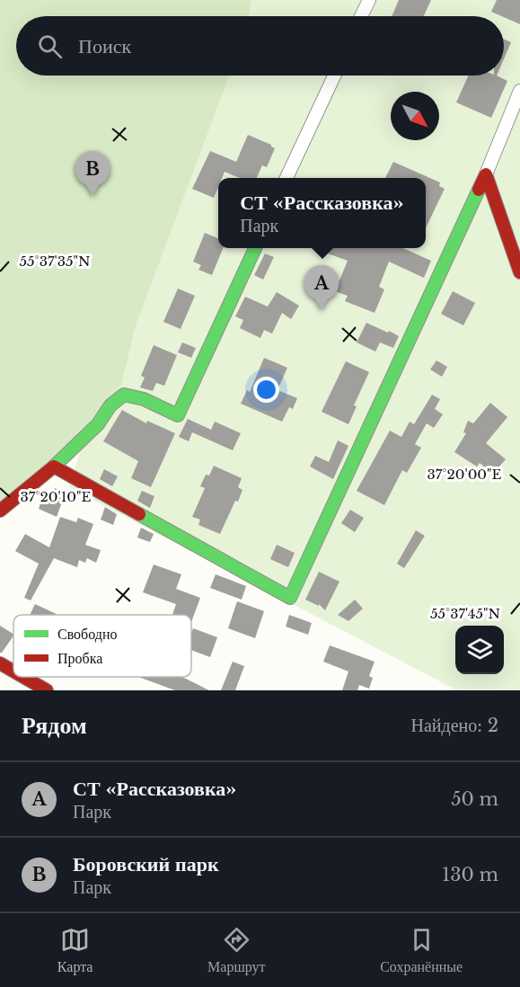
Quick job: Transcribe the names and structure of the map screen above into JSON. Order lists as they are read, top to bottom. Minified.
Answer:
{"legend":["Свободно","Пробка"],"north":"bottom right","page":{"search":"Поиск","pins":["B","A"],"popup":["СТ «Рассказовка»","Парк"],"heading":["Рядом","Найдено: 2"],"list":[{"mark":"A","name":"СТ «Рассказовка»","note":"Парк","value":"50 m"},{"mark":"B","name":"Боровский парк","note":"Парк","value":"130 m"}],"nav":["Карта","Маршрут","Сохранённые"]},"coordinates":["55°37'35\"N","37°20'00\"E","37°20'10\"E","55°37'45\"N"]}
